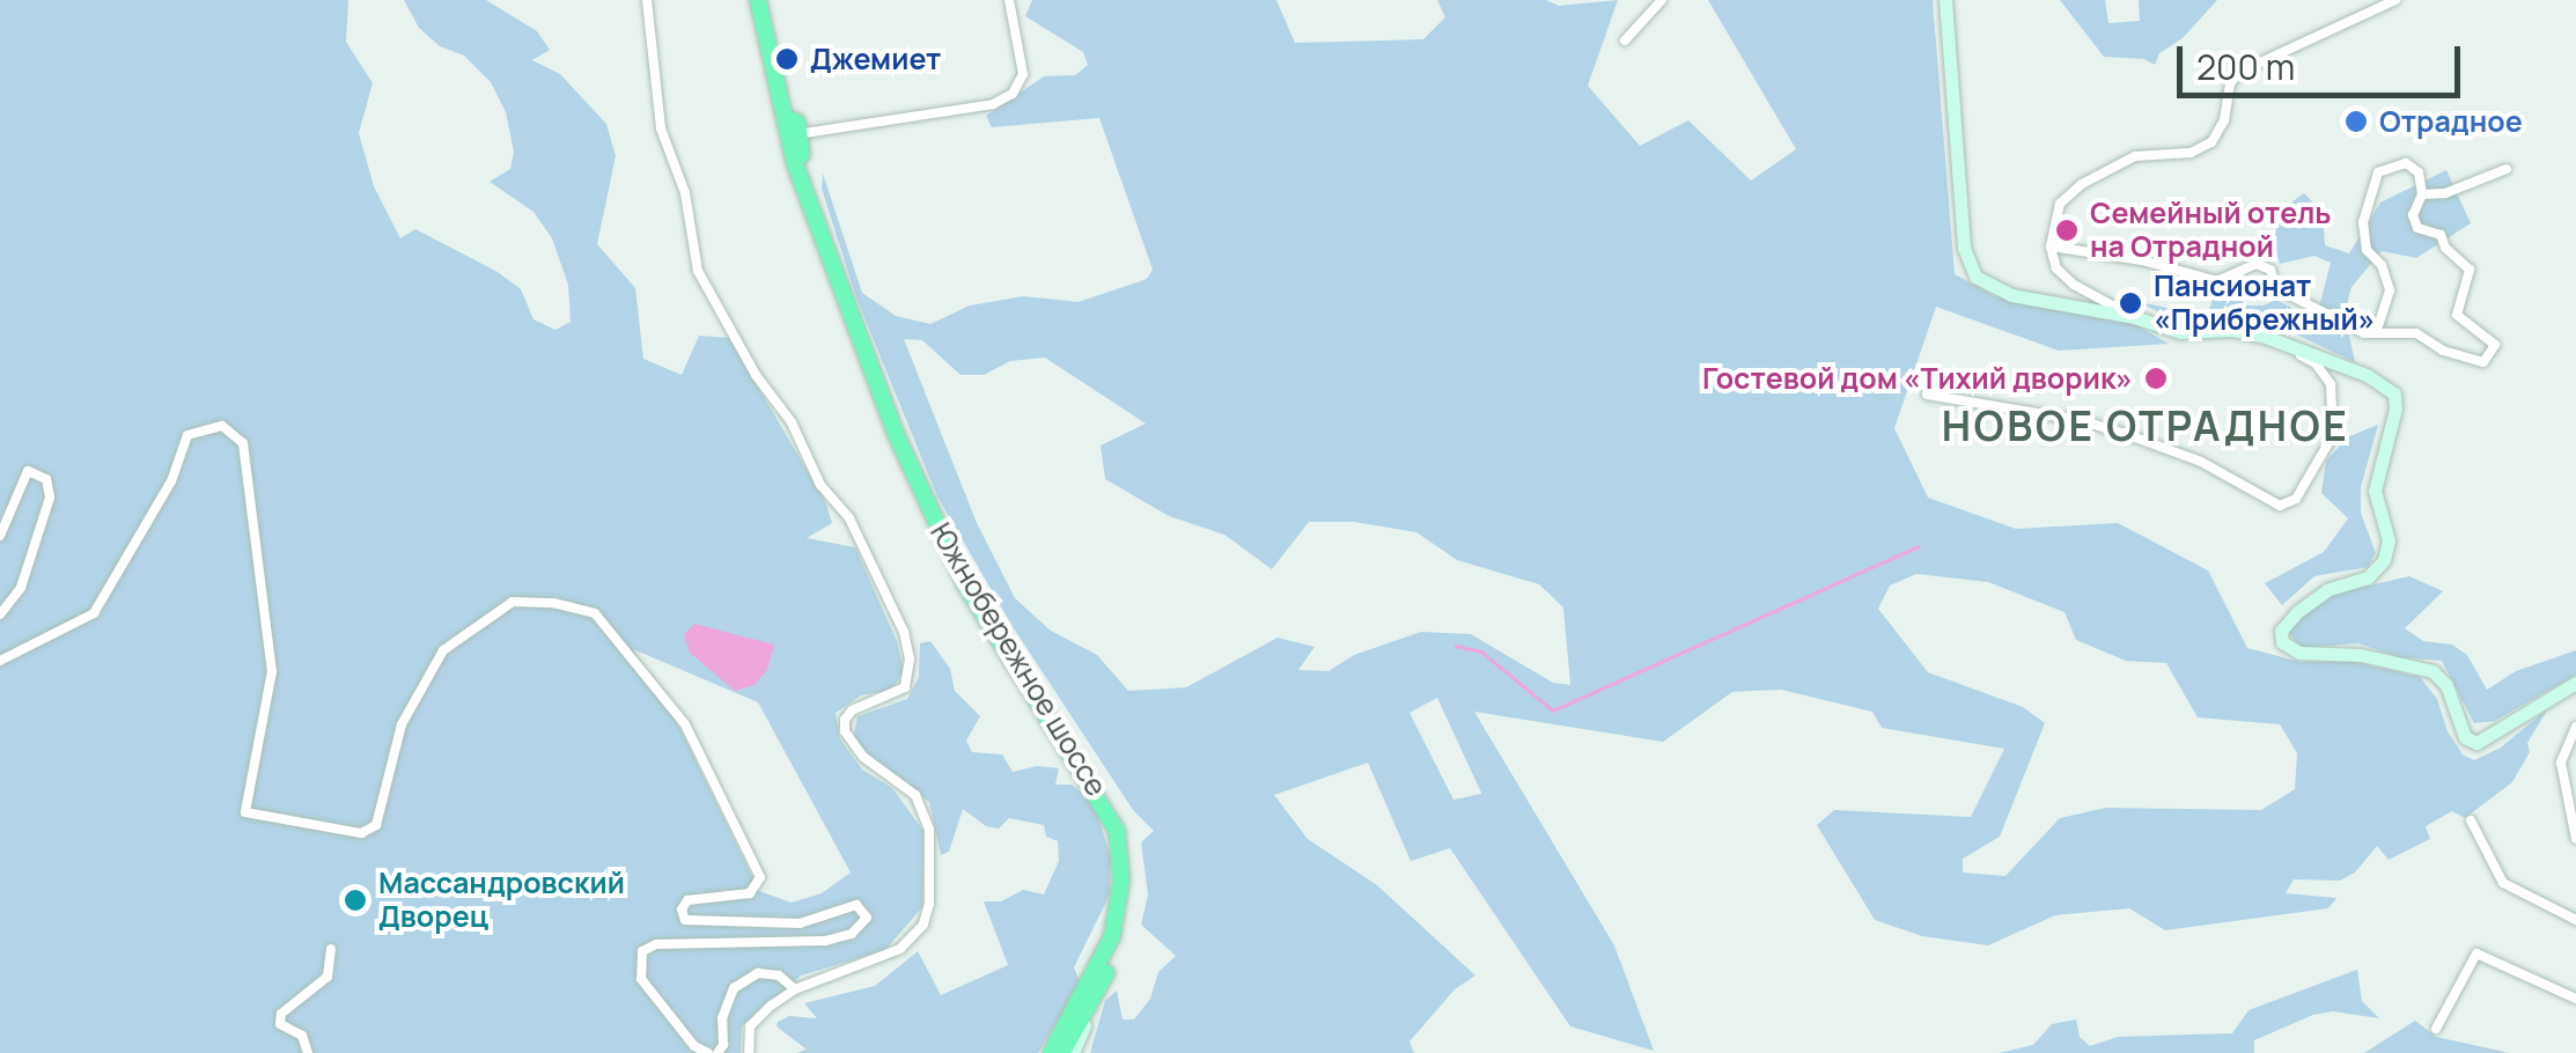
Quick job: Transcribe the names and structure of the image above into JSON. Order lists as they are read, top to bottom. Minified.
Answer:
{"streets":{"highway":["Южнобережное шоссе"]},"districts":["НОВОЕ ОТРАДНОЕ"],"places":["Джемиет","Отрадное","Семейный отель на Отрадной","Пансионат «Прибрежный»","Гостевой дом «Тихий дворик»","Массандровский Дворец"],"scale_bar":"200 m"}
